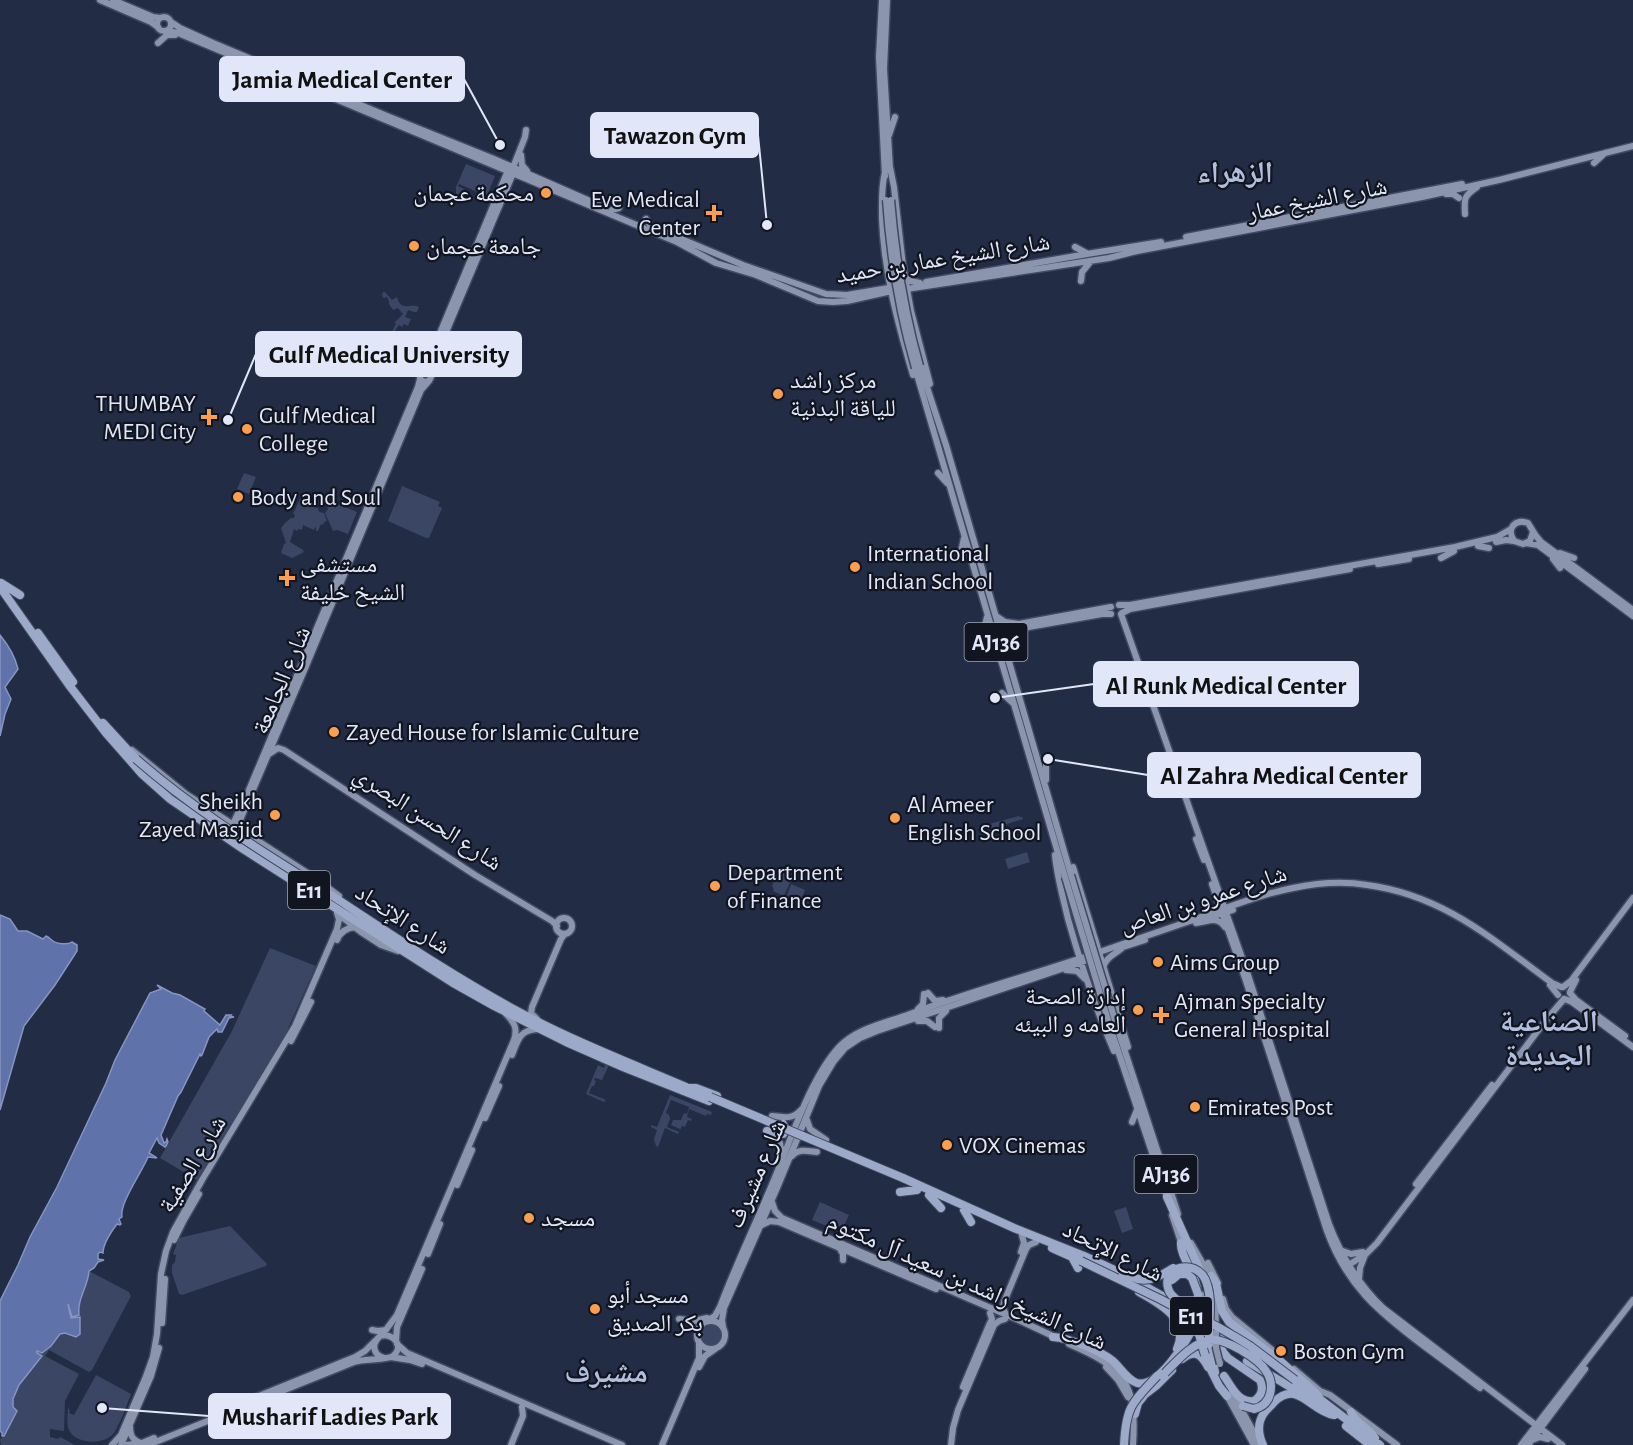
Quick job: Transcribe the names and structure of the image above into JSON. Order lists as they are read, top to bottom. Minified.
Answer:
{"streets":{"highway":["E11","شارع الإتحاد"],"main road":["شارع الشيخ عمار","شارع الشيخ عمار بن حميد","AJ136","شارع الجامعة","شارع الحسن البصري","شارع عمرو بن العاص","شارع الصفية","شارع مشيرف","شارع الشيخ راشد بن سعيد آل مكتوم"]},"crossings":[["شارع الشيخ عمار","شارع الشيخ عمار بن حميد"],["AJ136","شارع الإتحاد"],["شارع الجامعة","شارع الحسن البصري"],["E11","شارع الإتحاد"],["شارع مشيرف","شارع الشيخ راشد بن سعيد آل مكتوم"]],"districts":["الزهراء","الصناعية الجديدة","مشيرف"],"places":{"other":["Jamia Medical Center","محكمة عجمان","Tawazon Gym","جامعة عجمان","مركز راشد للياقة البدنية","Gulf Medical University","Gulf Medical College","Body and Soul","International Indian School","Al Runk Medical Center","Zayed House for Islamic Culture","Al Zahra Medical Center","Sheikh Zayed Masjid","Al Ameer English School","Department of Finance","Aims Group","إدارة الصحة العامه و البيئه","Emirates Post","VOX Cinemas","مسجد","مسجد أبو بكر الصديق","Boston Gym","Musharif Ladies Park"],"health":["Eve Medical Center","THUMBAY MEDI City","مستشفى الشيخ خليفة","Ajman Specialty General Hospital"]}}
